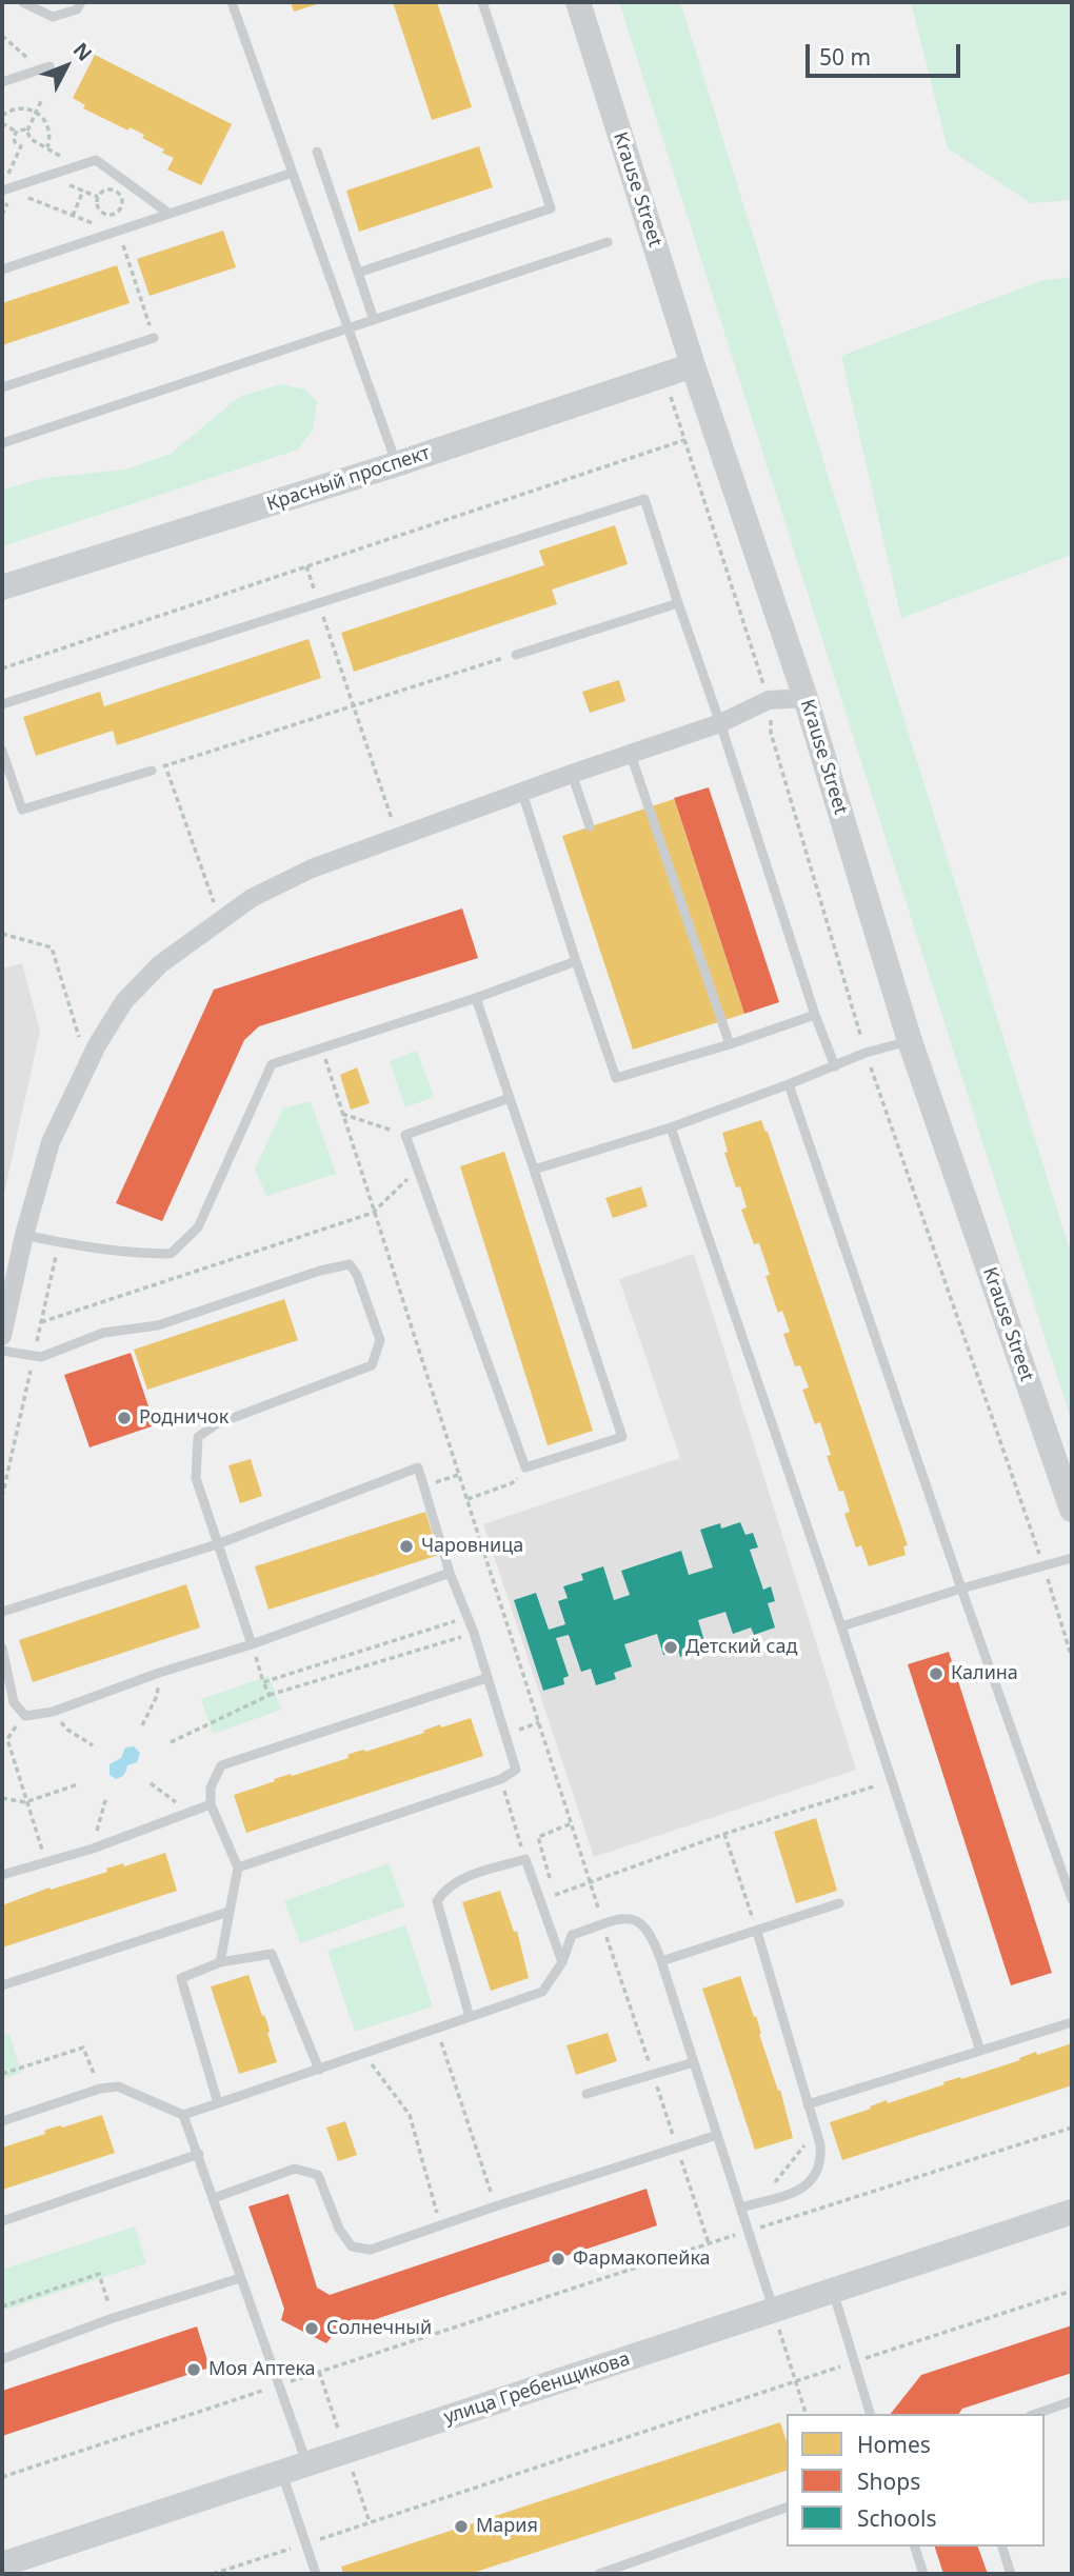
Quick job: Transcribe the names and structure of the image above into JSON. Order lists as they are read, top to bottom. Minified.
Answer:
{"streets":{"street":["Krause Street","Красный проспект","улица Гребенщикова"]},"crossings":[["Krause Street","Красный проспект"]],"places":["Родничок","Чаровница","Детский сад","Калина","Фармакопейка","Солнечный","Моя Аптека","Мария"],"legend":["Homes","Shops","Schools"],"scale_bar":"50 m","north":"top right"}
